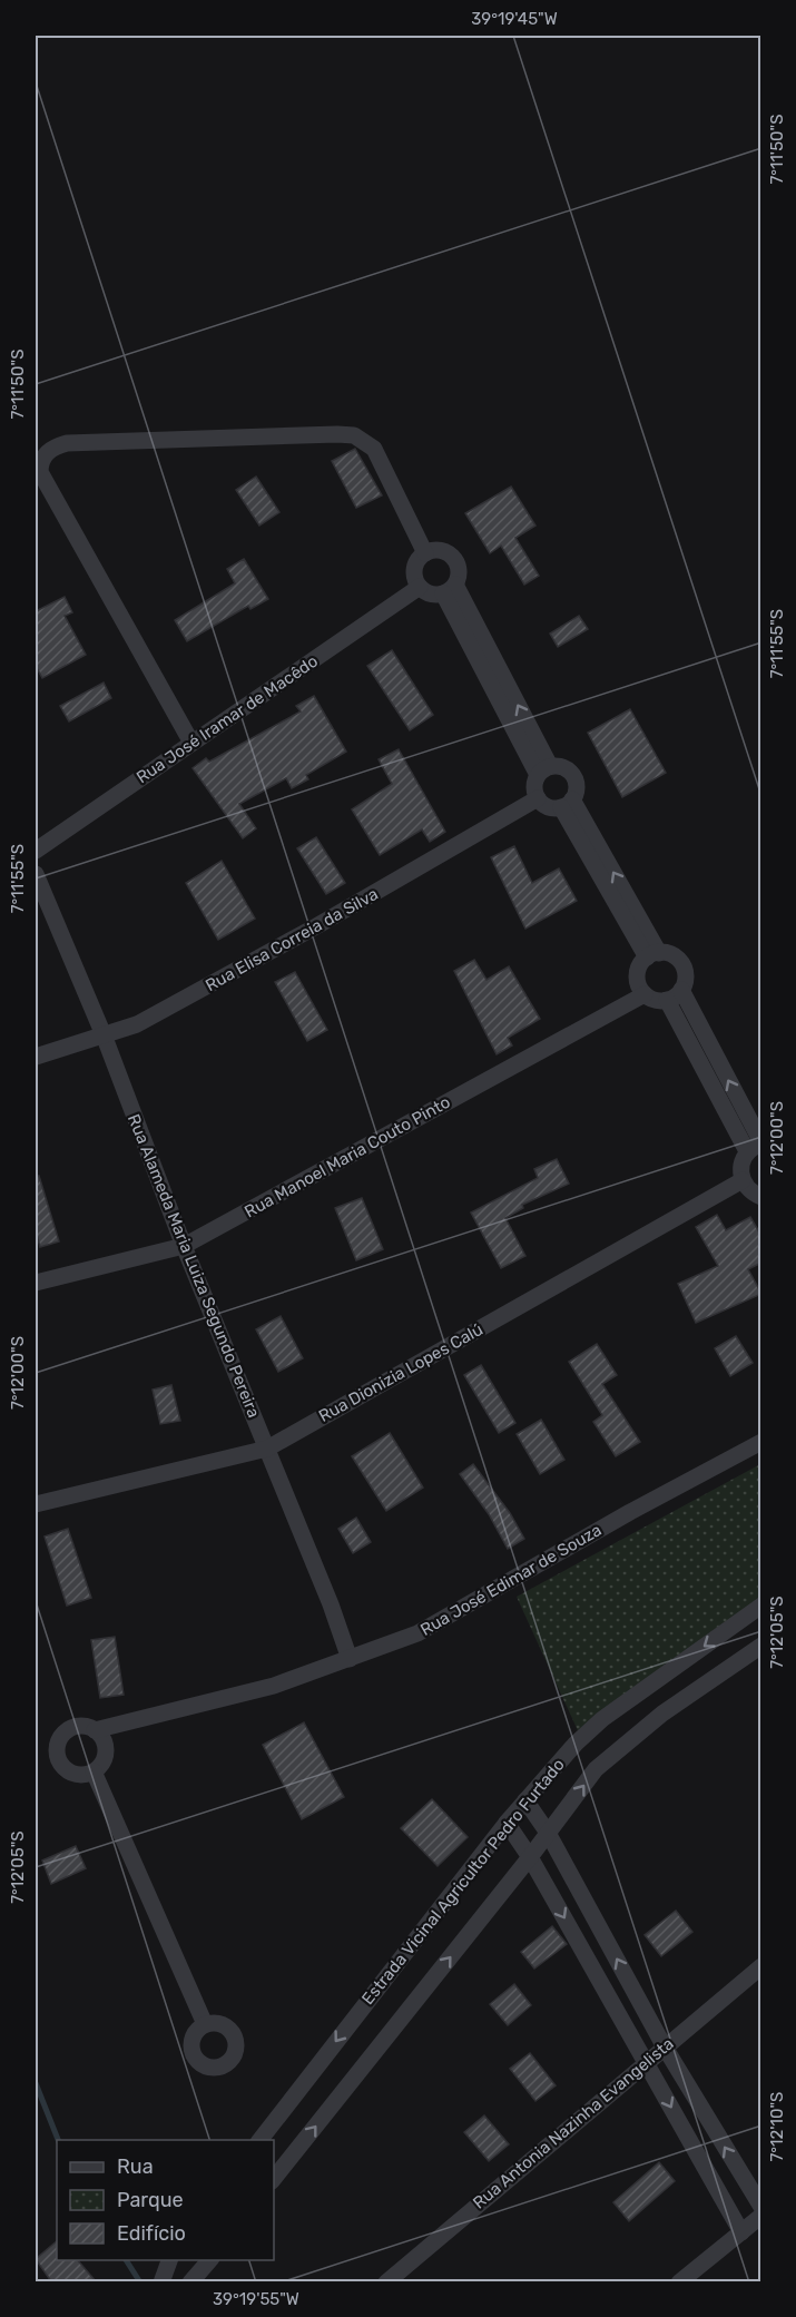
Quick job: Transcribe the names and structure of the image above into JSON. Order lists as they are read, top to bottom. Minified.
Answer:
{"streets":{"street":["Rua José Iramar de Macêdo","Rua Elisa Correia da Silva","Rua Manoel Maria Couto Pinto","Rua Alameda Maria Luiza Segundo Pereira","Rua Dionizia Lopes Calú","Rua José Edimar de Souza","Estrada Vicinal Agricultor Pedro Furtado","Rua Antonia Nazinha Evangelista"]},"crossings":[["Rua Elisa Correia da Silva","Rua Alameda Maria Luiza Segundo Pereira"],["Rua Manoel Maria Couto Pinto","Rua Alameda Maria Luiza Segundo Pereira"],["Rua Alameda Maria Luiza Segundo Pereira","Rua Dionizia Lopes Calú"],["Rua Alameda Maria Luiza Segundo Pereira","Rua José Edimar de Souza"]],"legend":["Rua","Parque","Edifício"],"coordinates":["39°19'45\"W","7°11'50\"S","7°11'55\"S","7°12'00\"S","7°12'05\"S","7°12'10\"S","39°19'55\"W"]}
